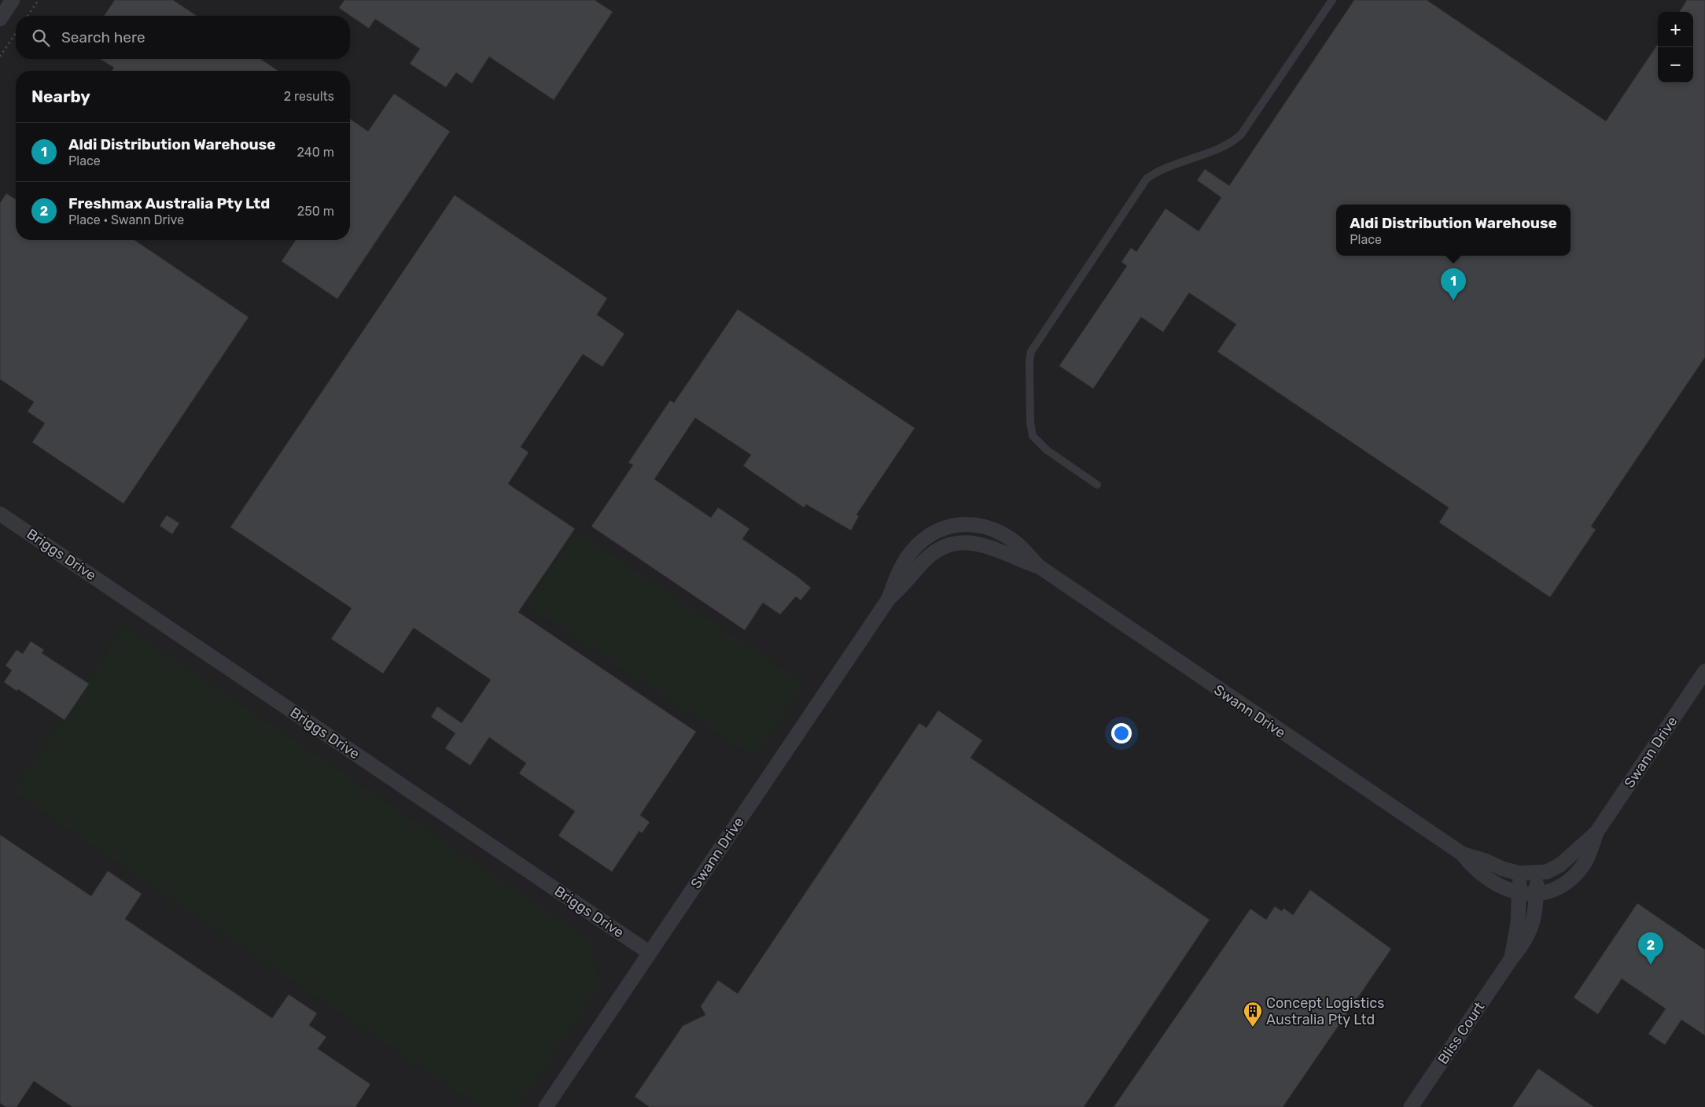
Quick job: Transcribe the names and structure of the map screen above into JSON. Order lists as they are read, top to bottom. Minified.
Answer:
{"streets":{"street":["Briggs Drive","Swann Drive","Bliss Court"]},"crossings":[["Briggs Drive","Swann Drive"],["Swann Drive","Bliss Court"]],"places":{"building":["Concept Logistics Australia Pty Ltd"]},"page":{"map_buttons":["+","−"],"search":"Search here","heading":["Nearby","2 results"],"list":[{"mark":"1","name":"Aldi Distribution Warehouse","note":"Place","value":"240 m"},{"mark":"2","name":"Freshmax Australia Pty Ltd","note":"Place · Swann Drive","value":"250 m"}],"popup":["Aldi Distribution Warehouse","Place"],"pins":["1","2"]}}
